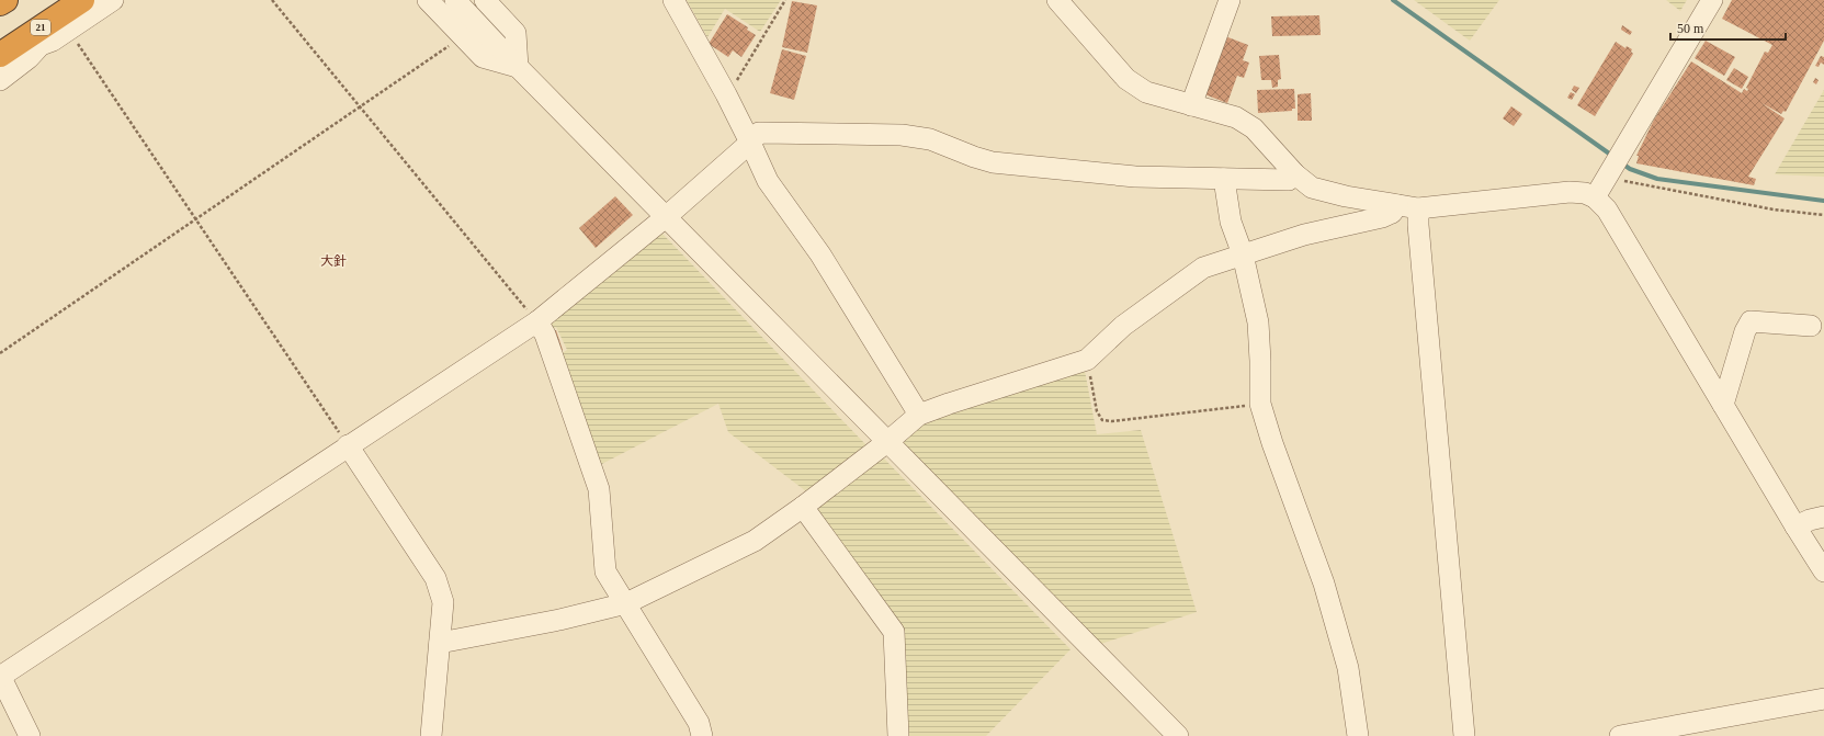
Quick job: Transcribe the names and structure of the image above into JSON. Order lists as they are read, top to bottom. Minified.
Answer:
{"streets":{"highway":["21"]},"districts":["大針"],"scale_bar":"50 m"}
